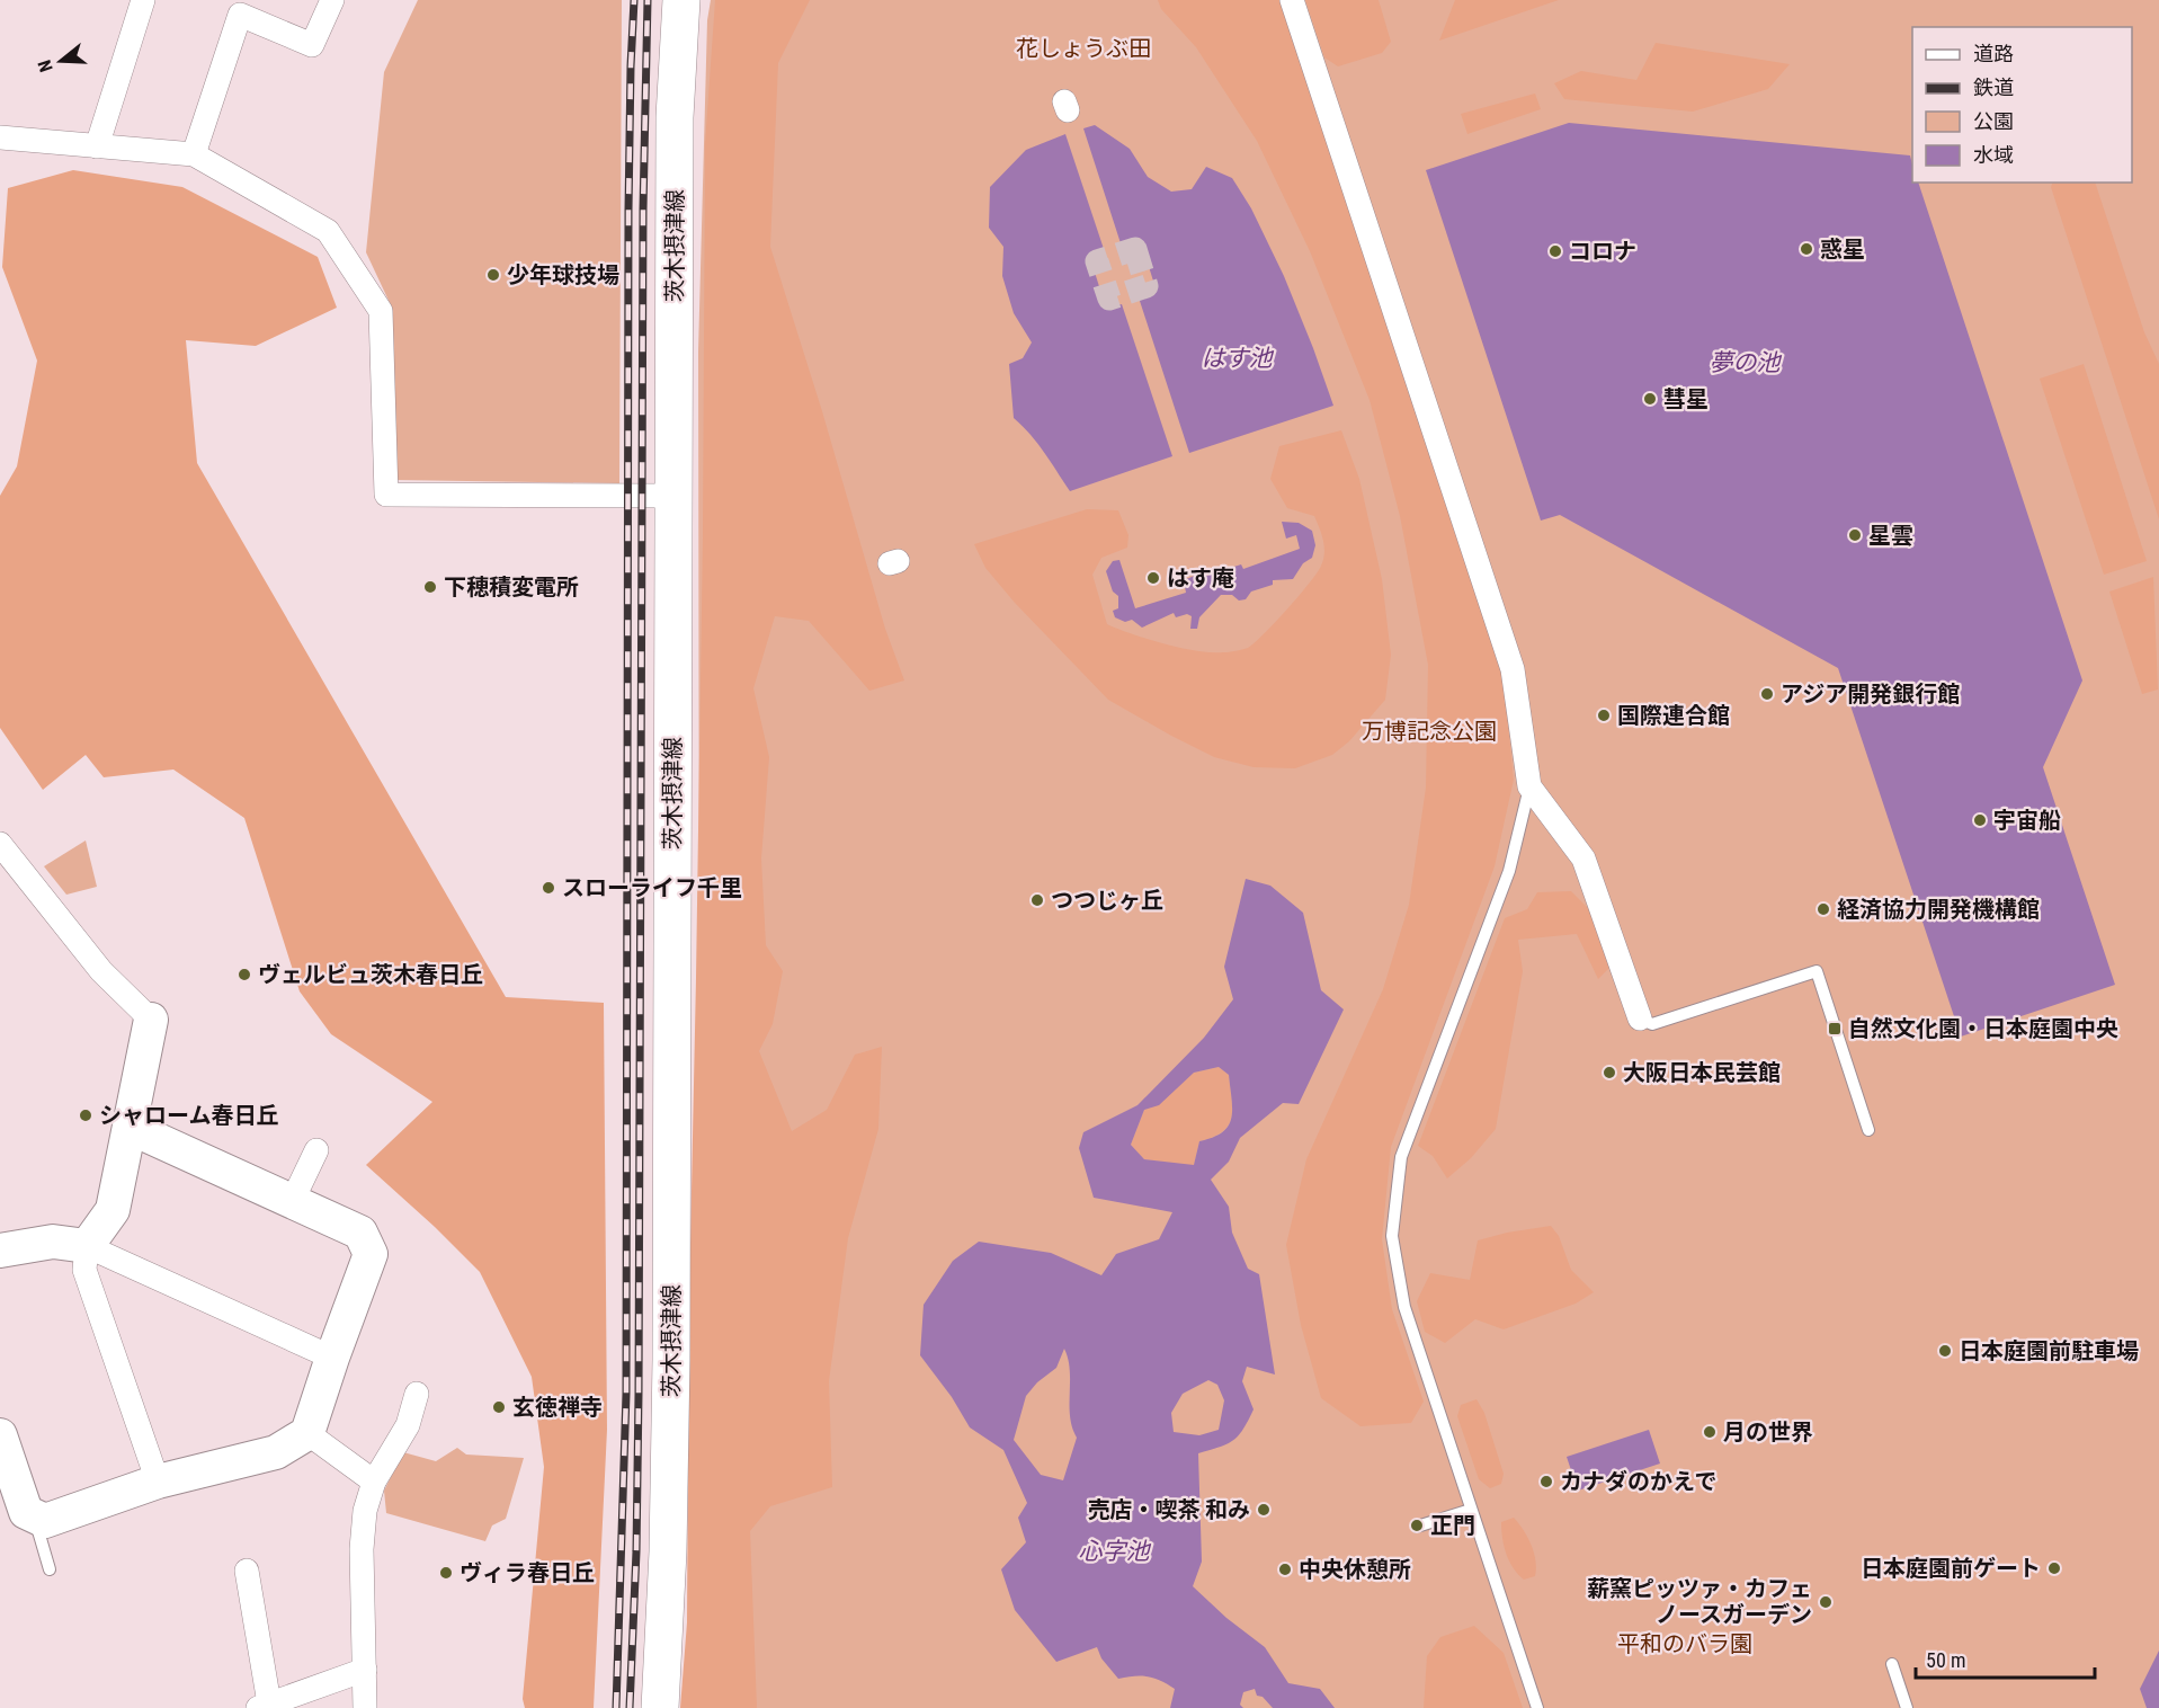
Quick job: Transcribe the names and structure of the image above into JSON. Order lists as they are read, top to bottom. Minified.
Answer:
{"streets":{"main road":["茨木摂津線"]},"water":["はす池","夢の池","心字池"],"parks":["花しょうぶ田","万博記念公園","平和のバラ園"],"places":{"other":["惑星","コロナ","少年球技場","彗星","星雲","はす庵","下穂積変電所","アジア開発銀行館","国際連合館","宇宙船","スローライフ千里","つつじヶ丘","経済協力開発機構館","ヴェルビュ茨木春日丘","大阪日本民芸館","シャローム春日丘","日本庭園前駐車場","玄徳禅寺","月の世界","カナダのかえで","売店・喫茶 和み","正門","日本庭園前ゲート","中央休憩所","ヴィラ春日丘","薪窯ピッツァ・カフェ ノースガーデン"],"transit":["自然文化園・日本庭園中央"]},"legend":["道路","鉄道","公園","水域"],"scale_bar":"50 m","north":"left"}
